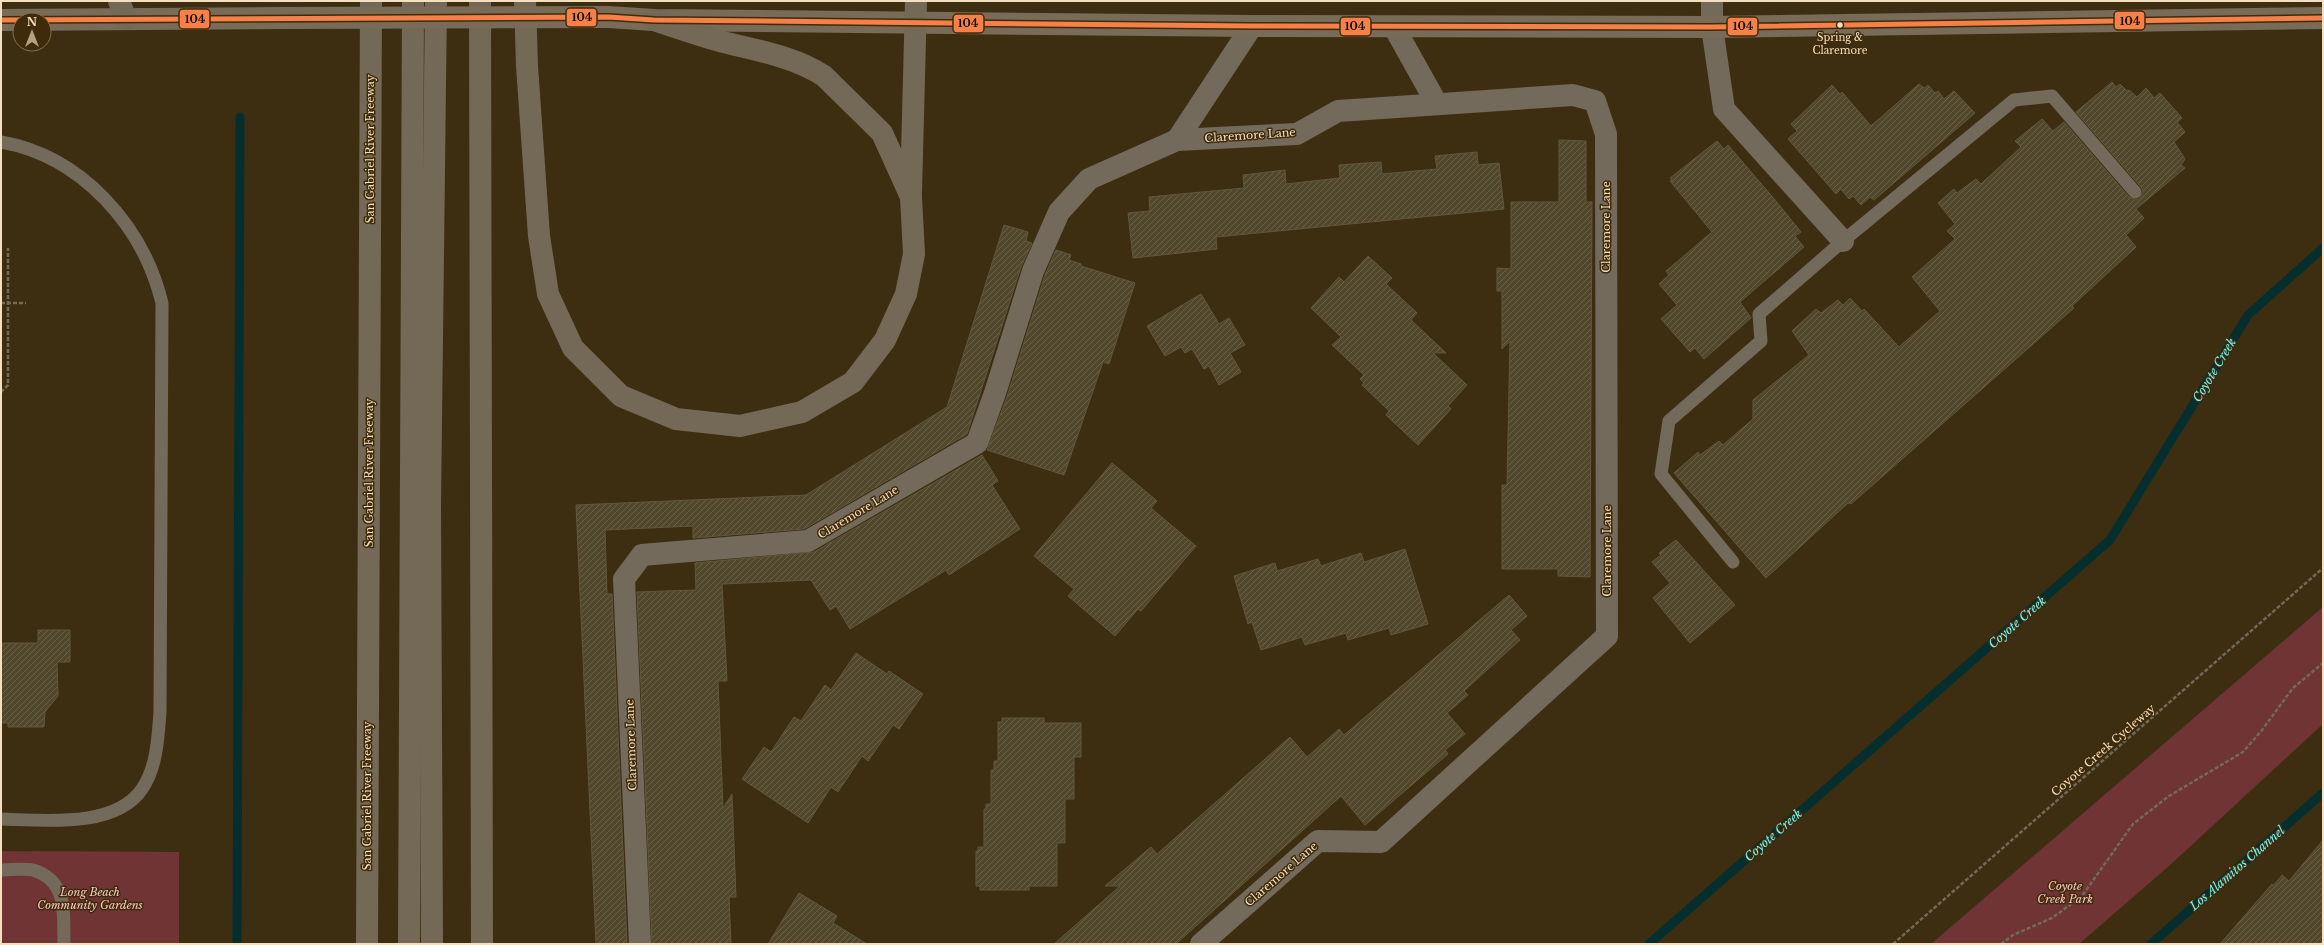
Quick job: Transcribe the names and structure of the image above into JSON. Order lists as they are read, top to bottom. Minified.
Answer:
{"streets":{"highway":["San Gabriel River Freeway"],"street":["Claremore Lane"],"path":["Coyote Creek Cycleway"]},"water":["Coyote Creek","Los Alamitos Channel"],"parks":["Coyote Creek Park","Long Beach Community Gardens"],"places":["Spring & Claremore"],"lines":["transit line 104"],"north":"top"}
